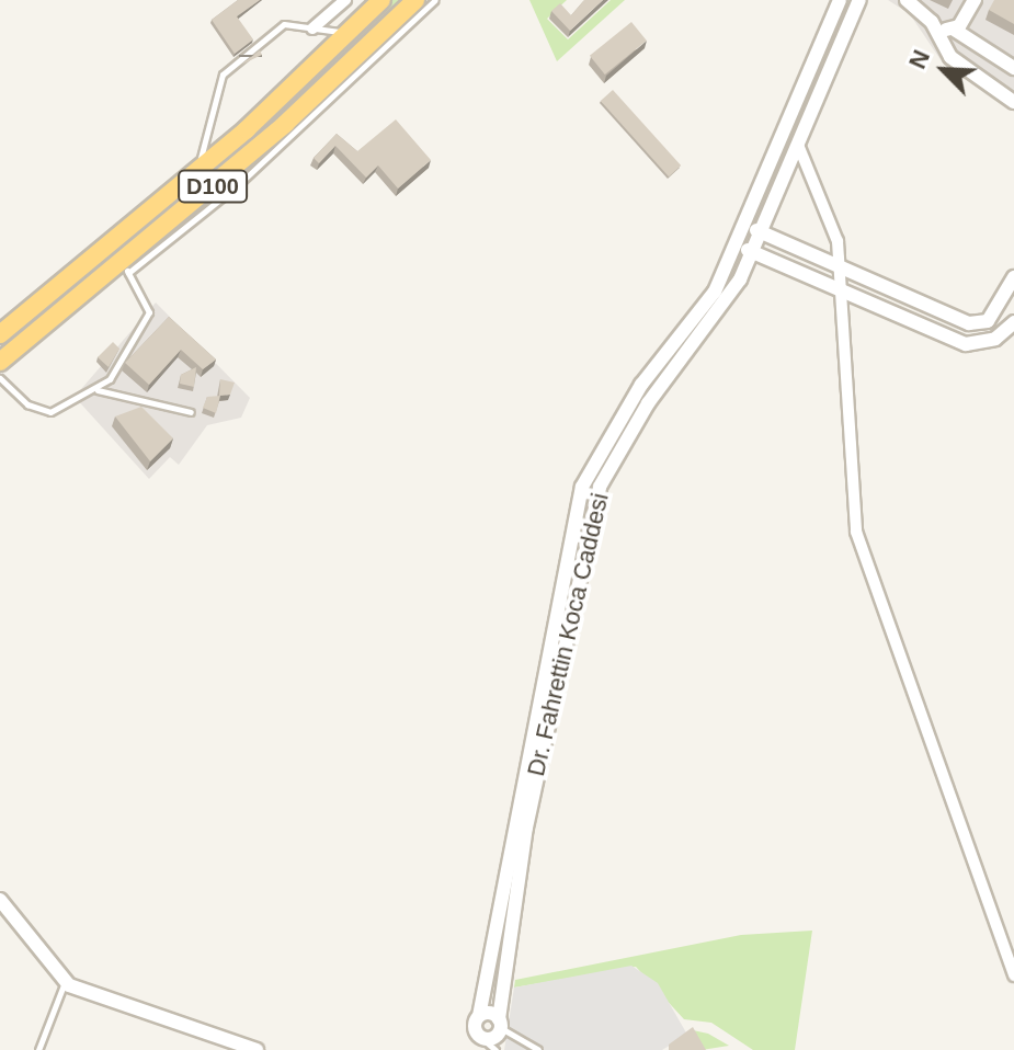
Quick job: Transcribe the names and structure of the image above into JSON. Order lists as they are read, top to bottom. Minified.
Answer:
{"streets":{"highway":["D100"],"street":["Dr. Fahrettin Koca Caddesi"]},"north":"top left"}
